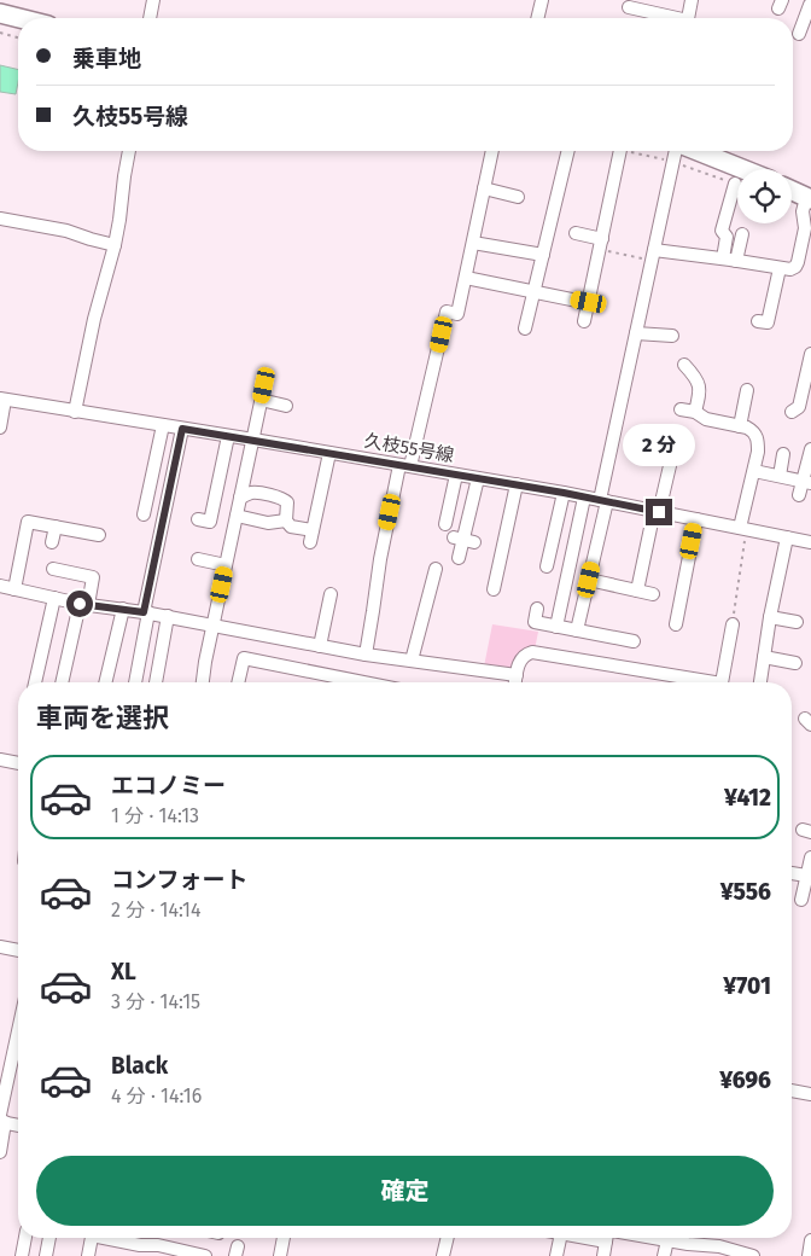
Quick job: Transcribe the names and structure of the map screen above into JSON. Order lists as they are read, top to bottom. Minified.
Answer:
{"streets":{"street":["久枝55号線"]},"page":{"banner":["乗車地","久枝55号線"],"bubble":"2 分","heading":"車両を選択","list":[{"name":"エコノミー","note":"1 分 · 14:13","value":"¥412"},{"name":"コンフォート","note":"2 分 · 14:14","value":"¥556"},{"name":"XL","note":"3 分 · 14:15","value":"¥701"},{"name":"Black","note":"4 分 · 14:16","value":"¥696"}],"buttons":"確定"}}
